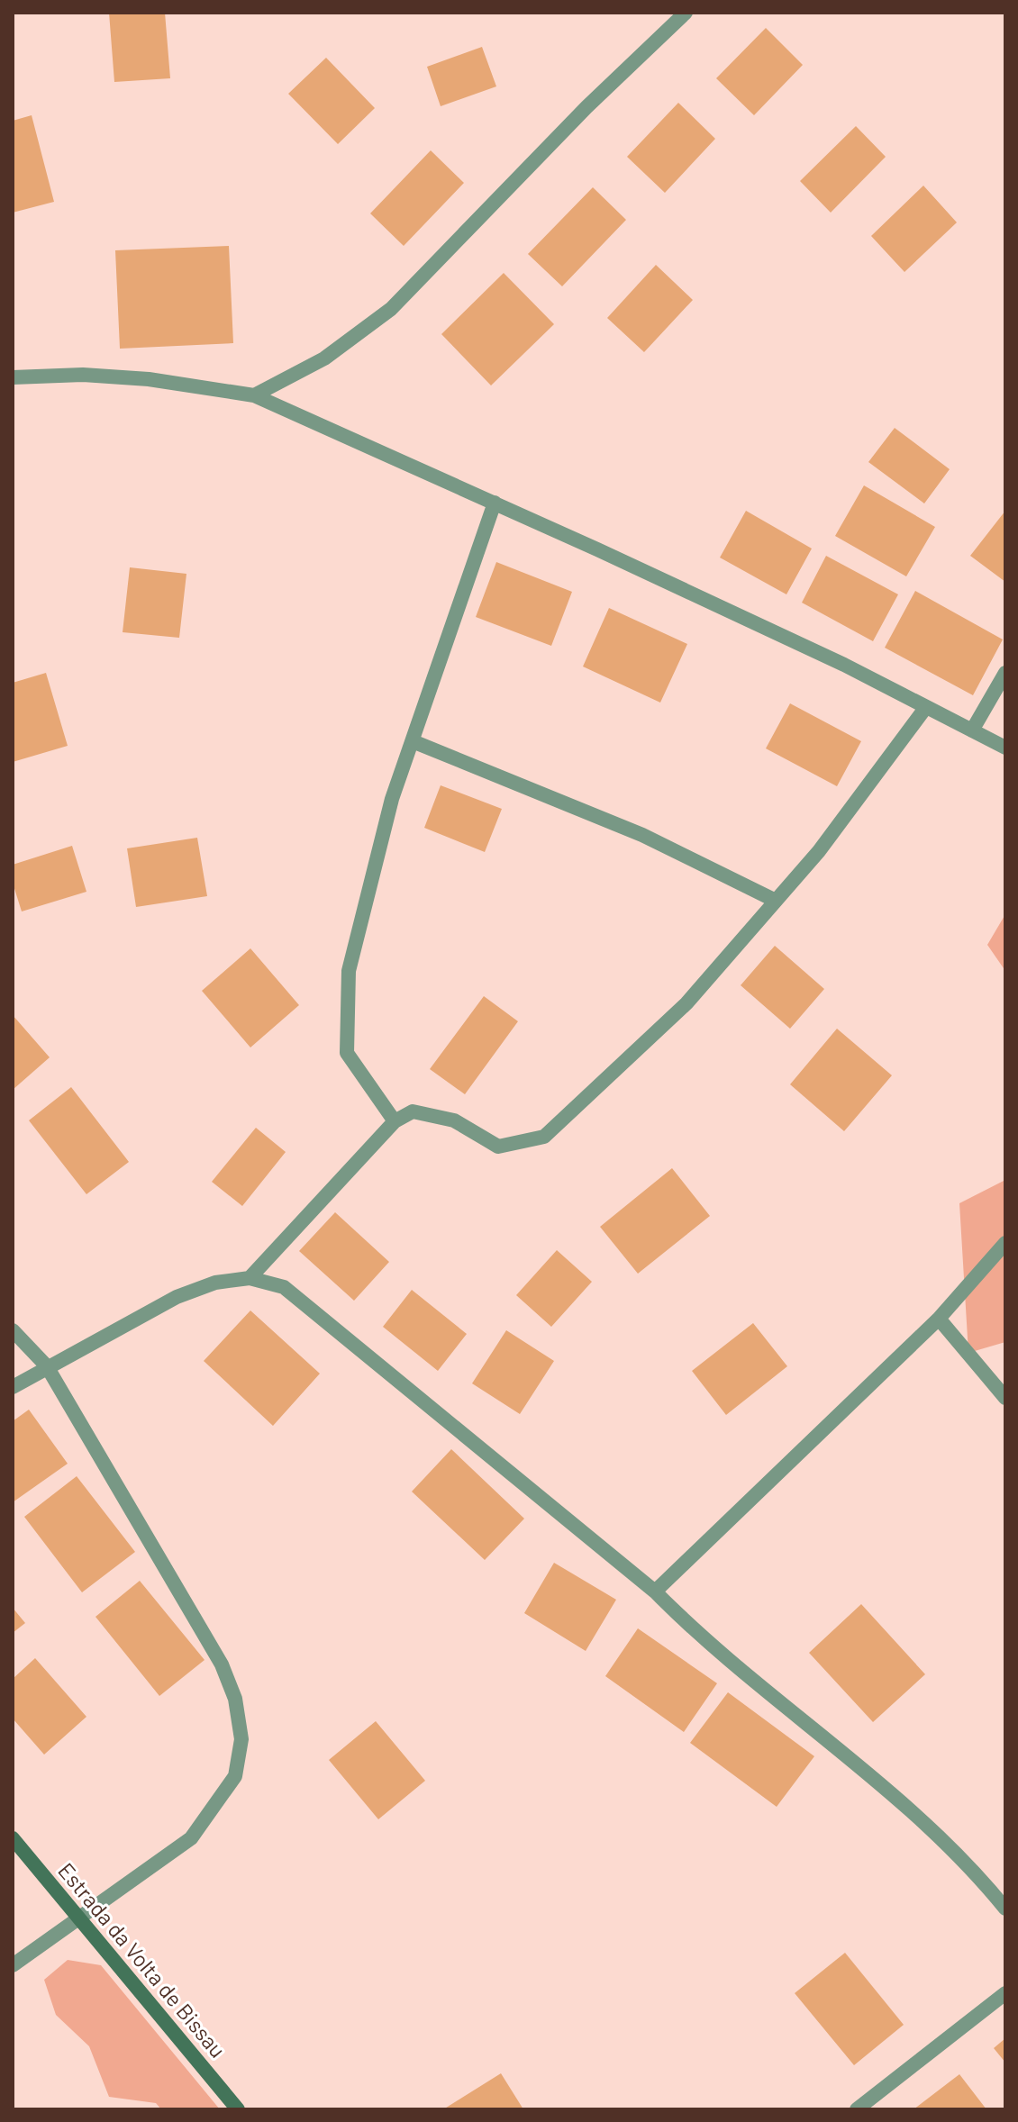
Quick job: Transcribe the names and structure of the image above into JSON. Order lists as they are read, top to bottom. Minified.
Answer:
{"streets":{"main road":["Estrada da Volta de Bissau"]}}
